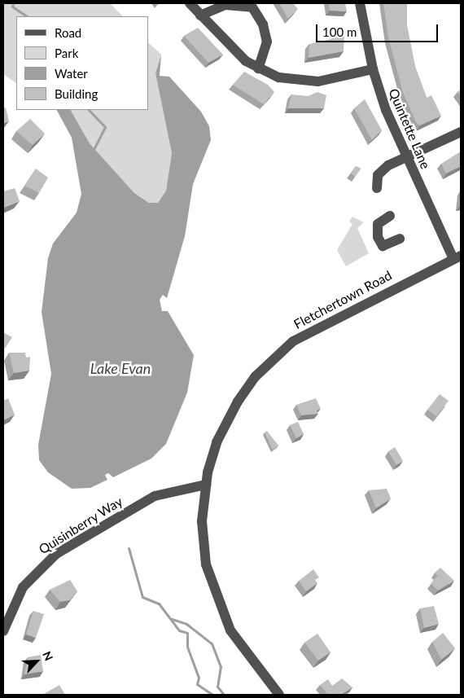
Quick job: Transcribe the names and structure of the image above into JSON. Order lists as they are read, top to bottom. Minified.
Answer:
{"streets":{"street":["Quintette Lane","Fletchertown Road","Quisinberry Way"]},"crossings":[["Quintette Lane","Fletchertown Road"],["Fletchertown Road","Quisinberry Way"]],"water":["Lake Evan"],"legend":["Road","Park","Water","Building"],"scale_bar":"100 m","north":"top right"}
